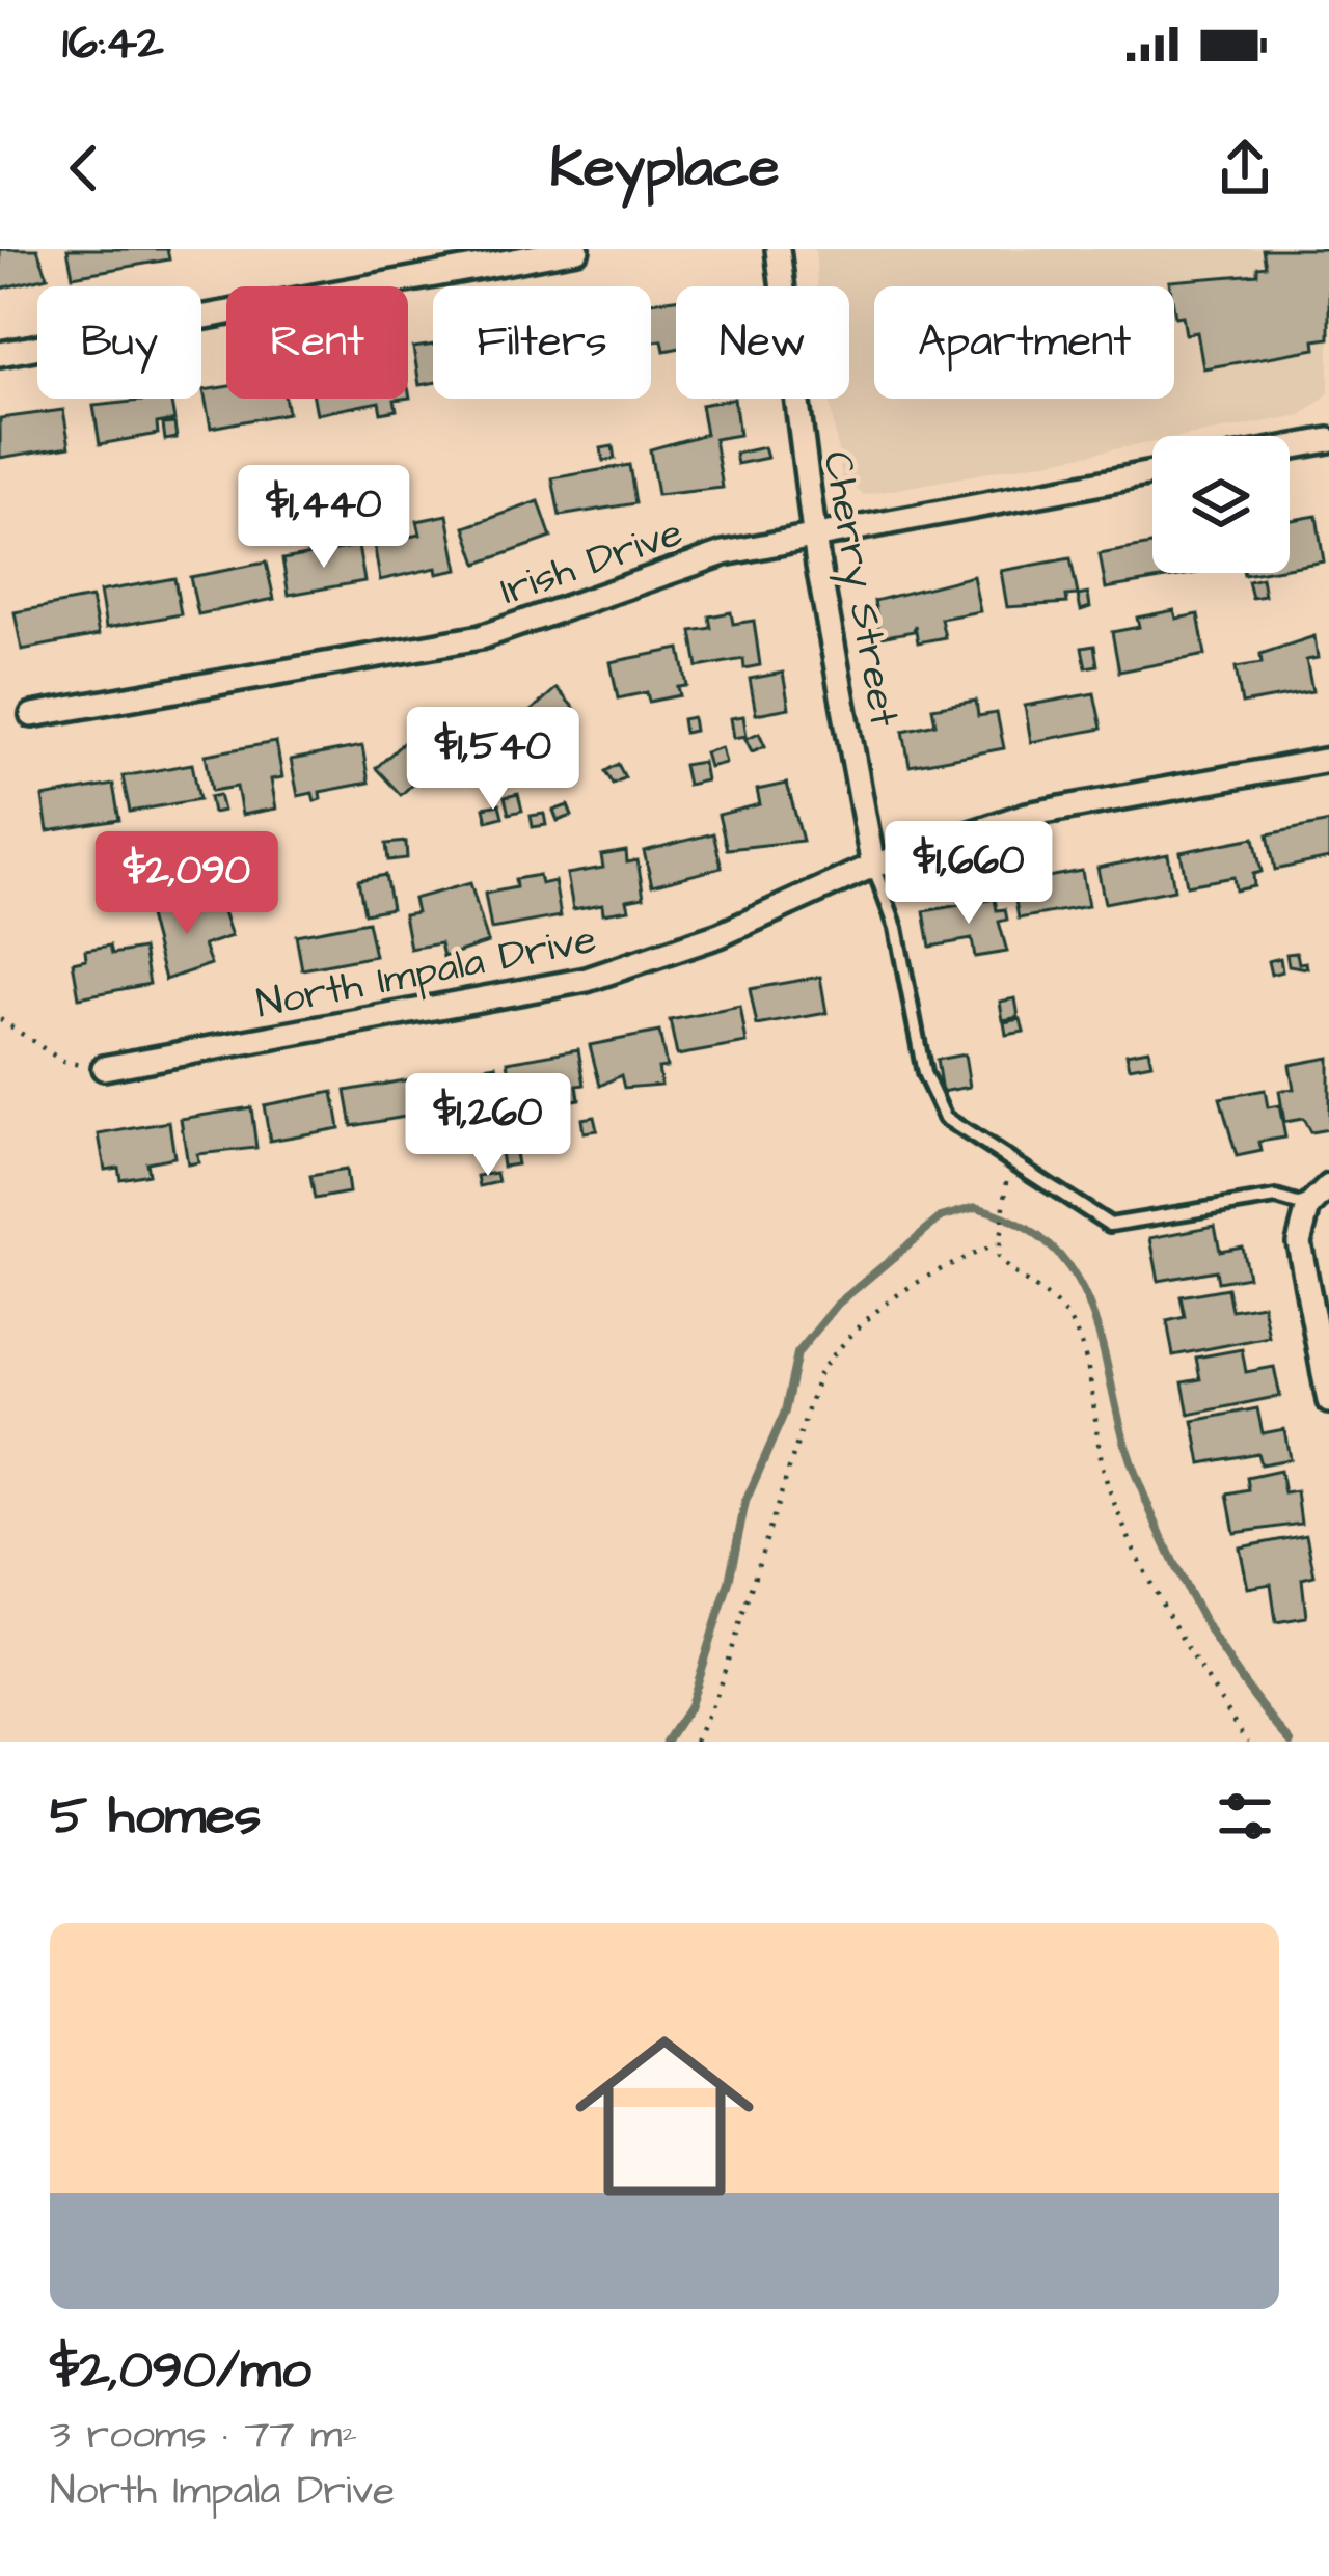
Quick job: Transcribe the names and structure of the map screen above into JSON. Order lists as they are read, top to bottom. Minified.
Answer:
{"streets":{"street":["Irish Drive","Cherry Street","North Impala Drive"]},"crossings":[["Irish Drive","Cherry Street"],["Cherry Street","North Impala Drive"]],"page":{"status":"16:42","header":"Keyplace","chip":["Buy","Rent","Filters","New","Apartment"],"price":["$1,440","$1,540","$1,660","$2,090","$1,260"],"heading":"5 homes","list":[{"name":"$2,090/mo","note":"3 rooms · 77 m² · North Impala Drive"}]}}
